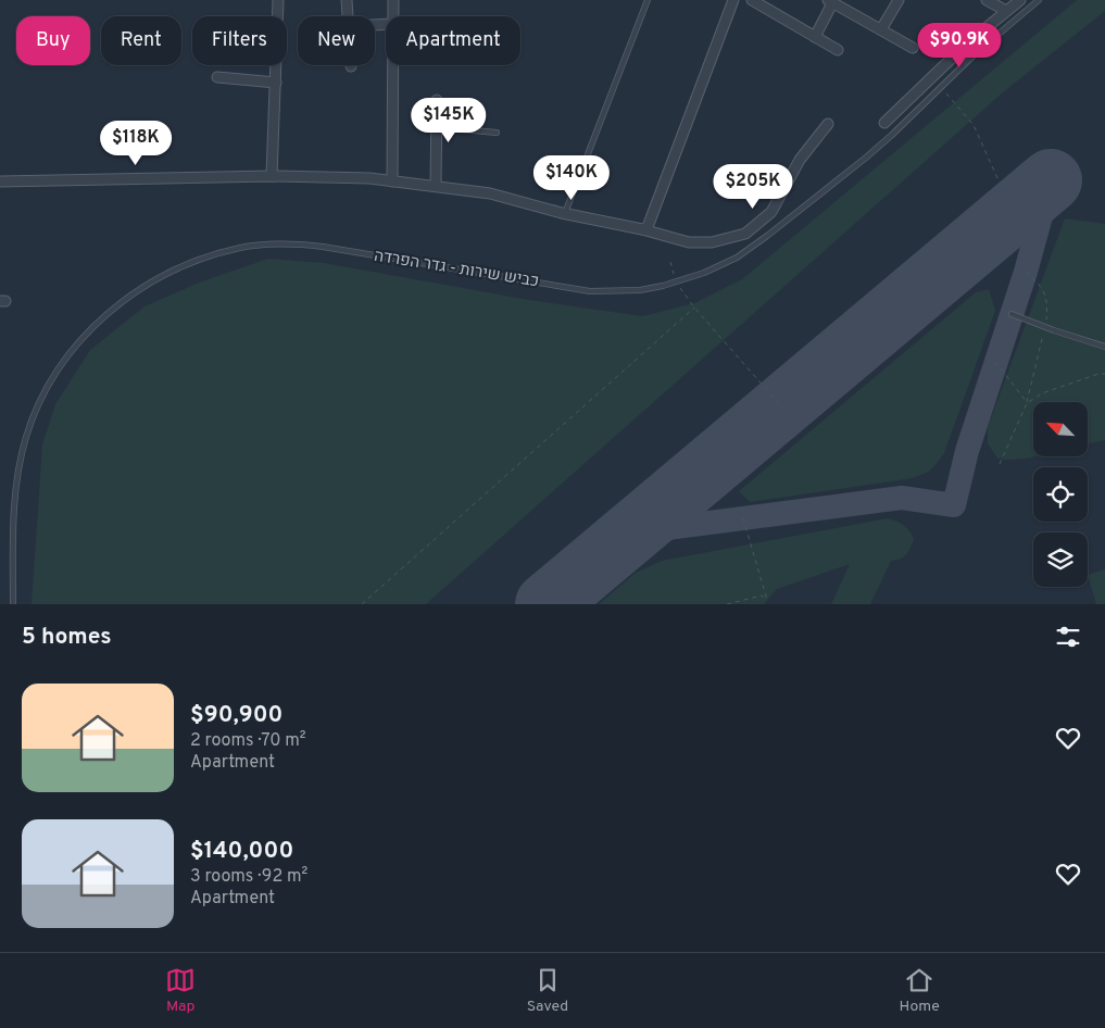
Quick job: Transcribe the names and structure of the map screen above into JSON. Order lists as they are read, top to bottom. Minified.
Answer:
{"streets":{"lane":["כביש שירות - גדר הפרדה"]},"north":"top left","page":{"chip":["Buy","Rent","Filters","New","Apartment"],"price":["$90.9K","$145K","$118K","$140K","$205K"],"heading":"5 homes","list":[{"name":"$90,900","note":"2 rooms · 70 m² · Apartment"},{"name":"$140,000","note":"3 rooms · 92 m² · Apartment"}],"tabs":["Map","Saved","Home"]}}
